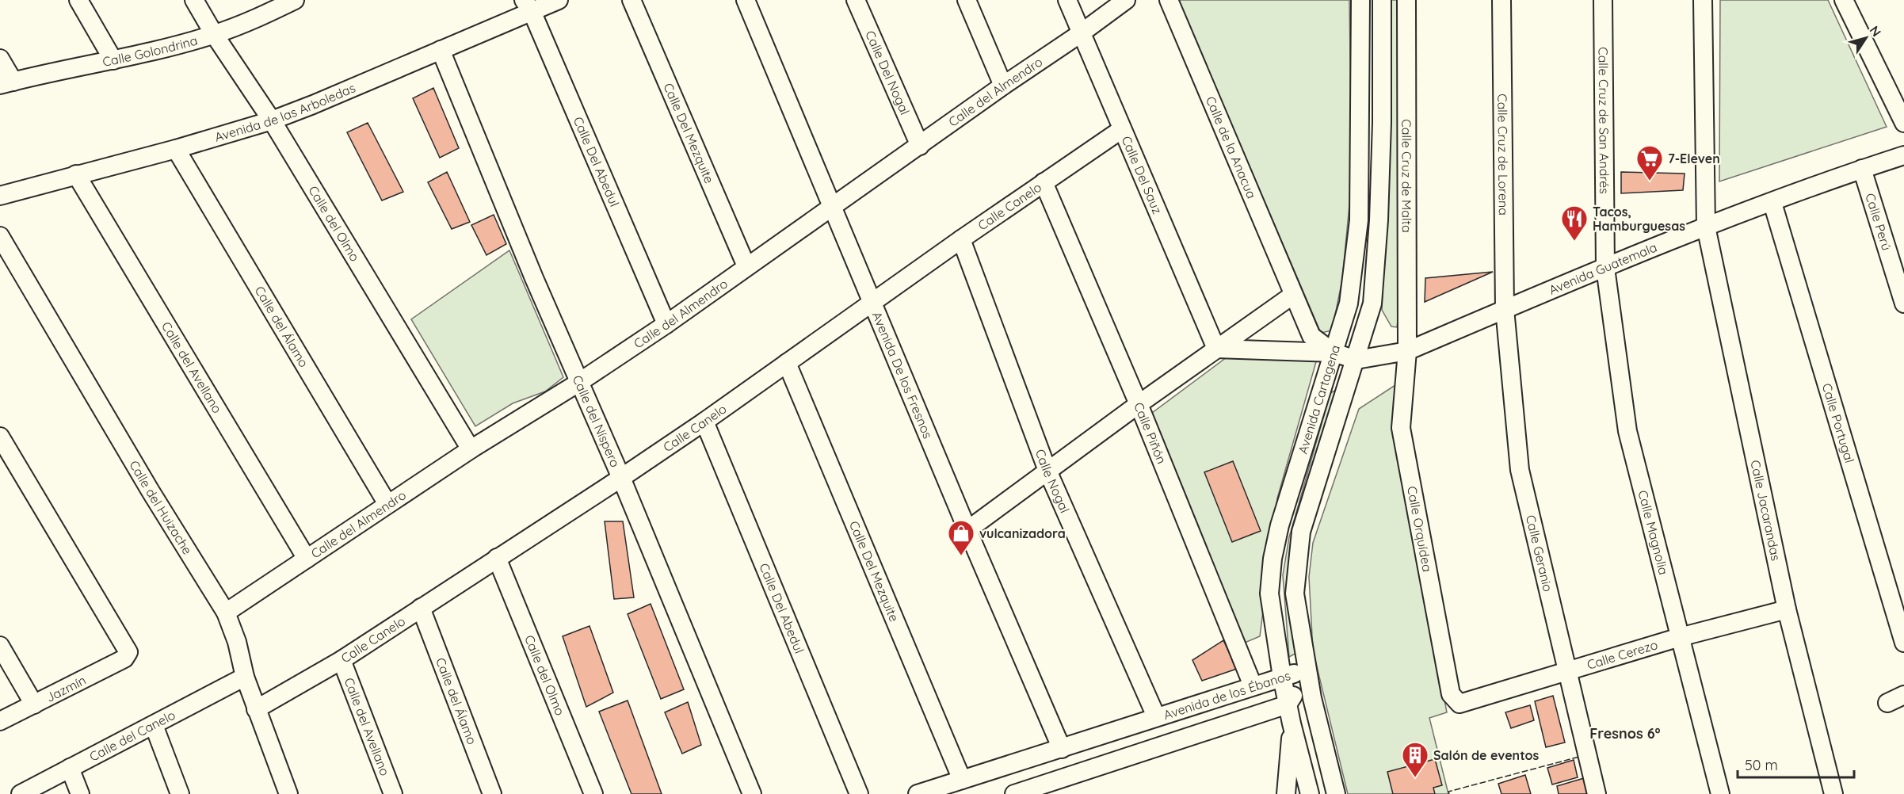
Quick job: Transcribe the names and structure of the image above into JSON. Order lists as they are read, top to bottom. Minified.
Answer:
{"streets":{"street":["Calle Golondrina","Calle Del Nogal","Calle del Almendro","Avenida de las Arboledas","Calle Cruz de San Andrés","Calle Del Mezquite","Calle de la Anacua","Calle Cruz de Lorena","Calle Del Abedul","Calle Del Sauz","Calle Cruz de Malta","Calle Canelo","Calle Perú","Calle del Olmo","Avenida Guatemala","Calle del Álamo","Calle del Avellano","Avenida De los Fresnos","Avenida Cartagena","Calle del Níspero","Calle Portugal","Calle Piñón","Calle Nogal","Calle del Huizache","Calle Jacarandas","Calle Orquídea","Calle Magnolia","Calle Geranio","Calle Cerezo","Jazmín","Avenida de los Ébanos","Calle del Canelo"]},"crossings":[["Calle Golondrina","Calle del Olmo"],["Calle Del Nogal","Calle del Almendro"],["Calle del Almendro","Calle Del Mezquite"],["Calle del Almendro","Calle Del Abedul"],["Calle del Almendro","Calle Del Sauz"],["Calle del Almendro","Calle del Olmo"],["Calle del Almendro","Calle del Álamo"],["Calle del Almendro","Calle del Avellano"],["Calle del Almendro","Avenida De los Fresnos"],["Calle del Almendro","Calle del Níspero"],["Calle del Almendro","Calle del Huizache"],["Avenida de las Arboledas","Calle Del Abedul"],["Avenida de las Arboledas","Calle del Olmo"],["Avenida de las Arboledas","Calle del Álamo"],["Avenida de las Arboledas","Calle del Avellano"],["Avenida de las Arboledas","Calle del Níspero"],["Calle Cruz de San Andrés","Avenida Guatemala"],["Calle Cruz de San Andrés","Calle Magnolia"],["Calle Del Mezquite","Calle Canelo"],["Calle Del Mezquite","Avenida de los Ébanos"],["Calle de la Anacua","Avenida Cartagena"],["Calle Cruz de Lorena","Avenida Guatemala"],["Calle Cruz de Lorena","Calle Geranio"],["Calle Del Abedul","Calle Canelo"],["Calle Del Sauz","Calle Canelo"],["Calle Cruz de Malta","Avenida Guatemala"],["Calle Cruz de Malta","Calle Orquídea"],["Calle Canelo","Calle del Olmo"],["Calle Canelo","Calle del Álamo"],["Calle Canelo","Calle del Avellano"],["Calle Canelo","Avenida De los Fresnos"],["Calle Canelo","Calle del Níspero"],["Calle Canelo","Calle Piñón"],["Calle Canelo","Calle Nogal"],["Calle Canelo","Calle del Huizache"],["Calle Perú","Avenida Guatemala"],["Avenida Guatemala","Avenida Cartagena"],["Avenida Guatemala","Calle Portugal"],["Avenida Guatemala","Calle Jacarandas"],["Avenida Guatemala","Calle Orquídea"],["Avenida Guatemala","Calle Magnolia"],["Avenida Guatemala","Calle Geranio"],["Avenida De los Fresnos","Avenida de los Ébanos"],["Avenida Cartagena","Avenida de los Ébanos"],["Calle Piñón","Avenida de los Ébanos"],["Calle Nogal","Avenida de los Ébanos"],["Calle del Huizache","Calle del Canelo"],["Calle Jacarandas","Calle Cerezo"],["Calle Orquídea","Calle Cerezo"],["Calle Magnolia","Calle Cerezo"],["Calle Geranio","Calle Cerezo"]],"districts":["Fresnos 6°"],"places":{"supermarket":["7-Eleven"],"restaurant":["Tacos, Hamburguesas"],"shop":["vulcanizadora"],"building":["Salón de eventos"]},"scale_bar":"50 m","north":"top right"}
